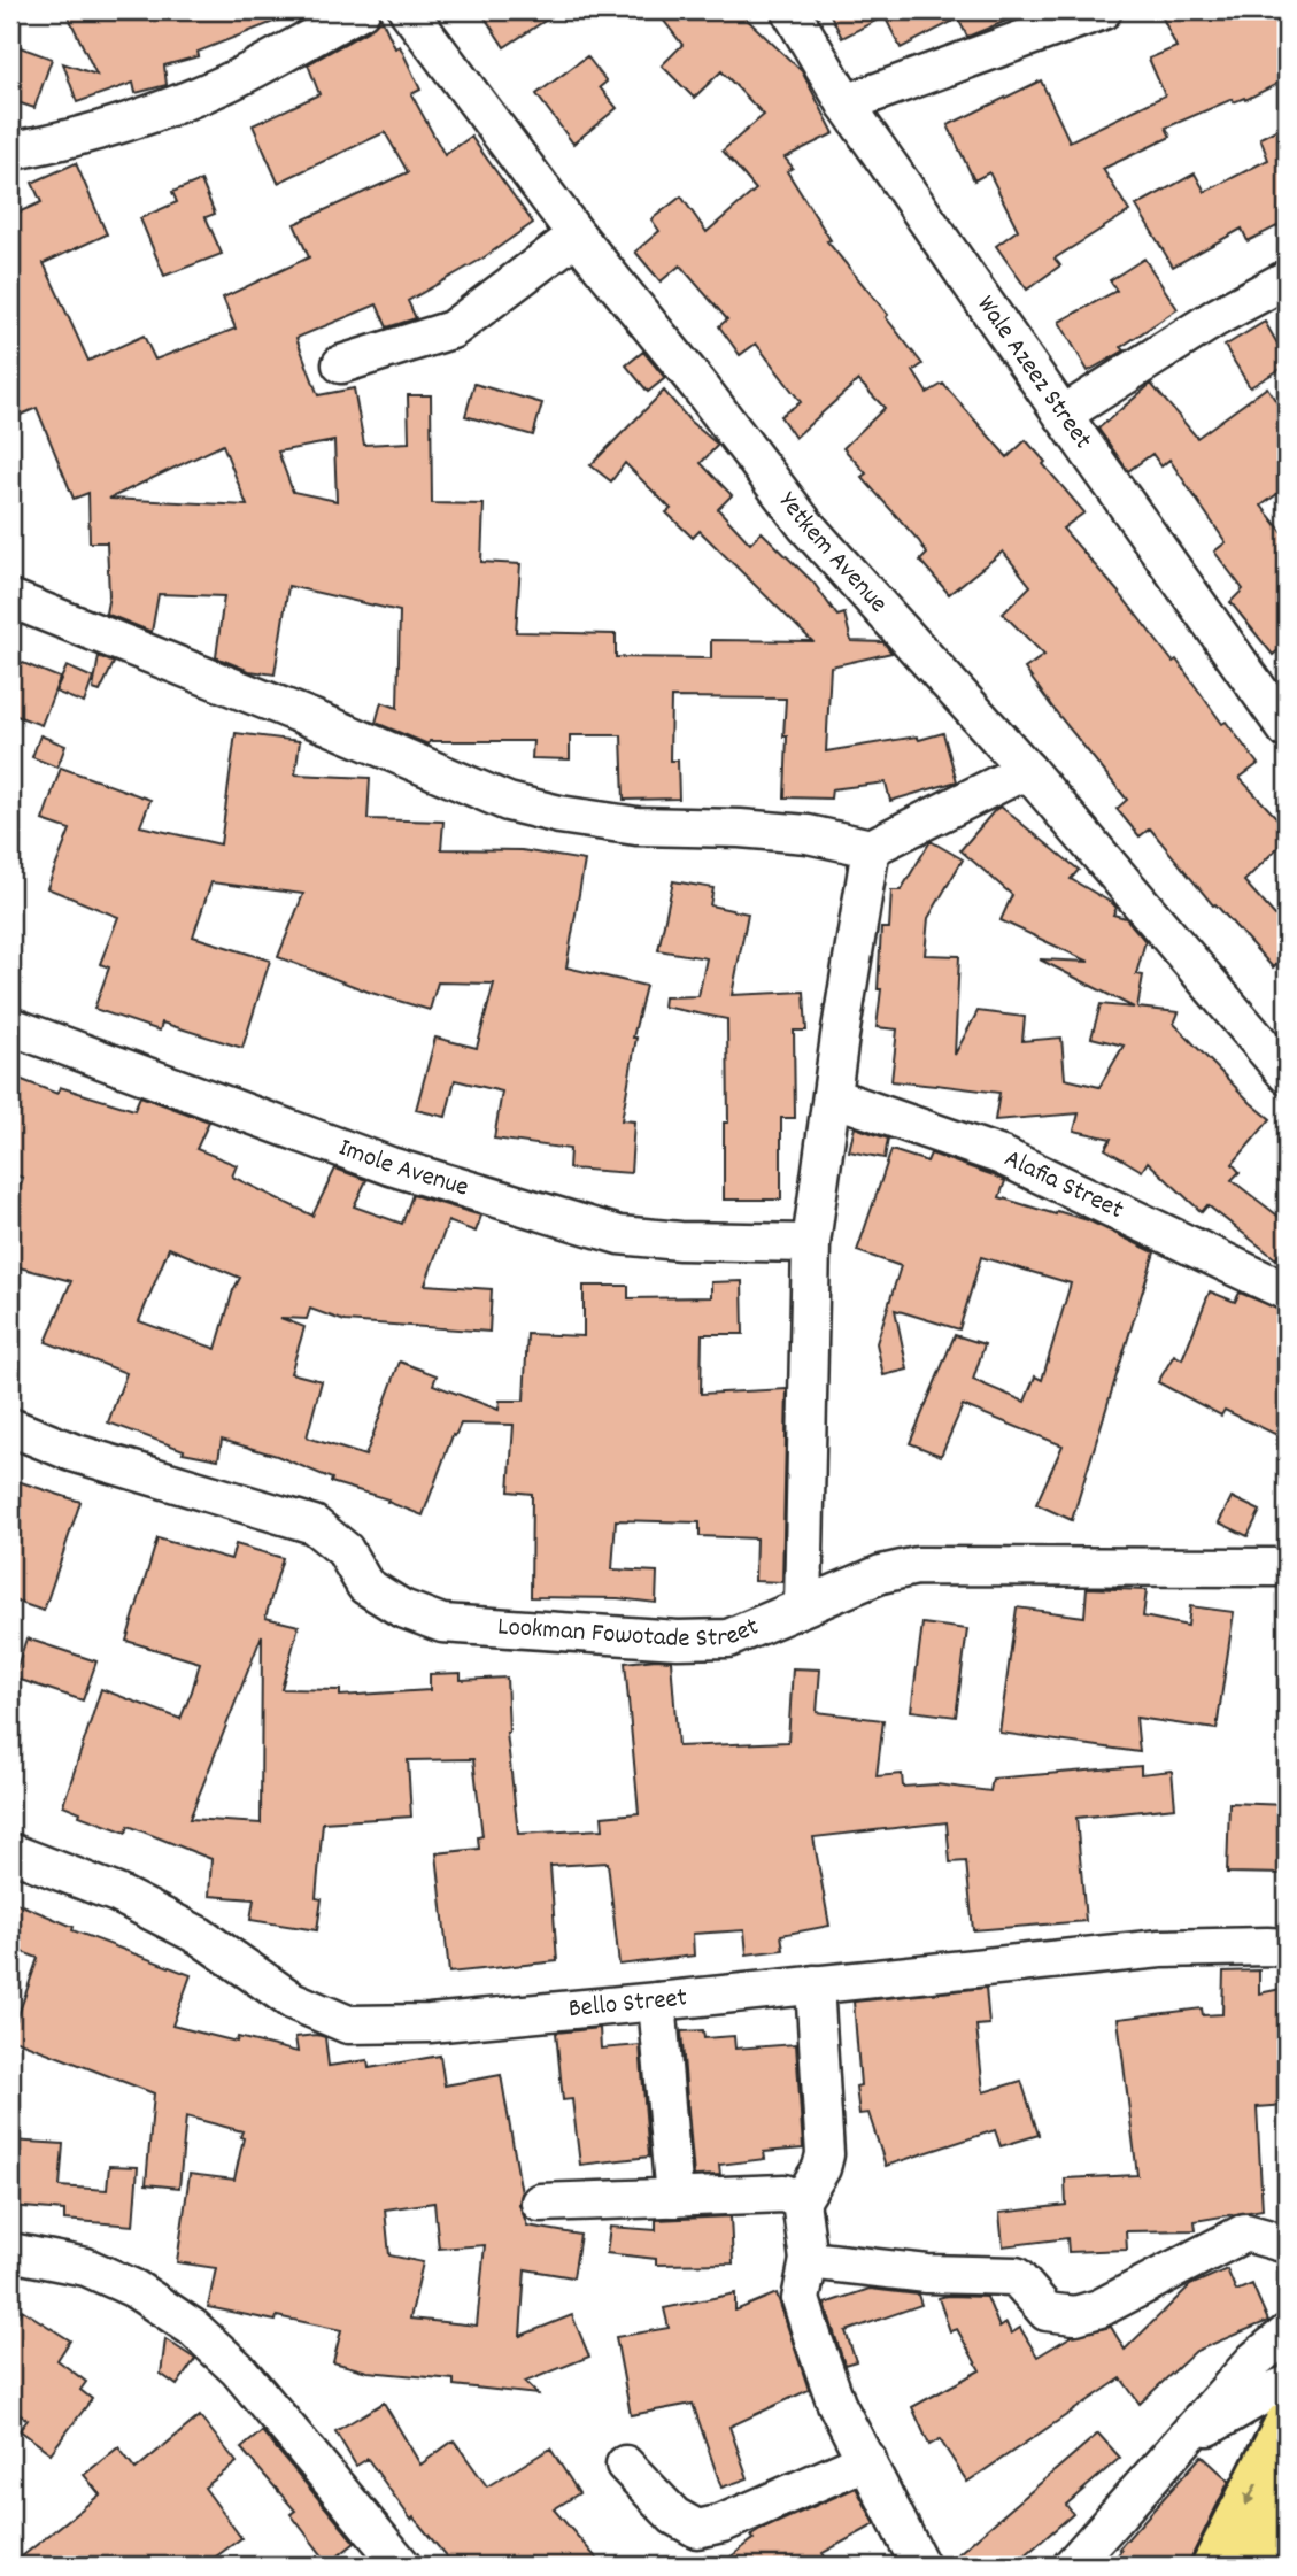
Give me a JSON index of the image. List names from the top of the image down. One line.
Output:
{"streets":{"street":["Wale Azeez Street","Yetkem Avenue","Imole Avenue","Alafia Street","Lookman Fowotade Street","Bello Street"]}}
